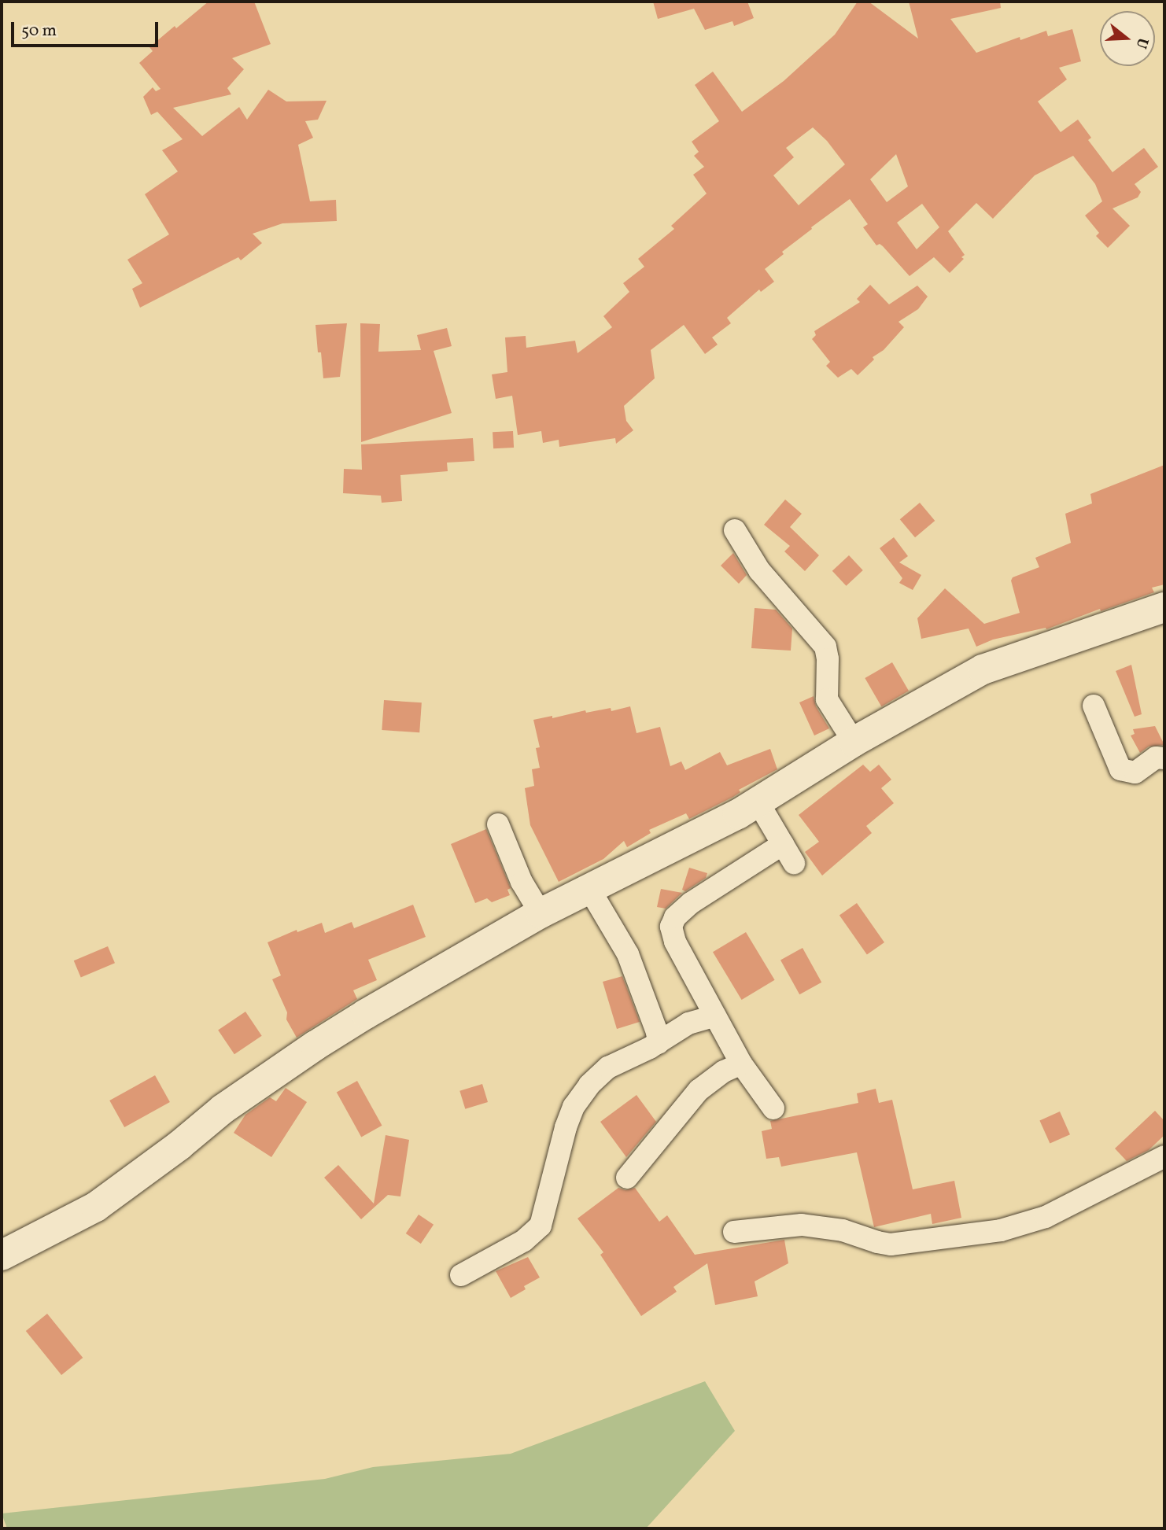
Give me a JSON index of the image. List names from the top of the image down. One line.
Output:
{"scale_bar":"50 m","north":"right"}
